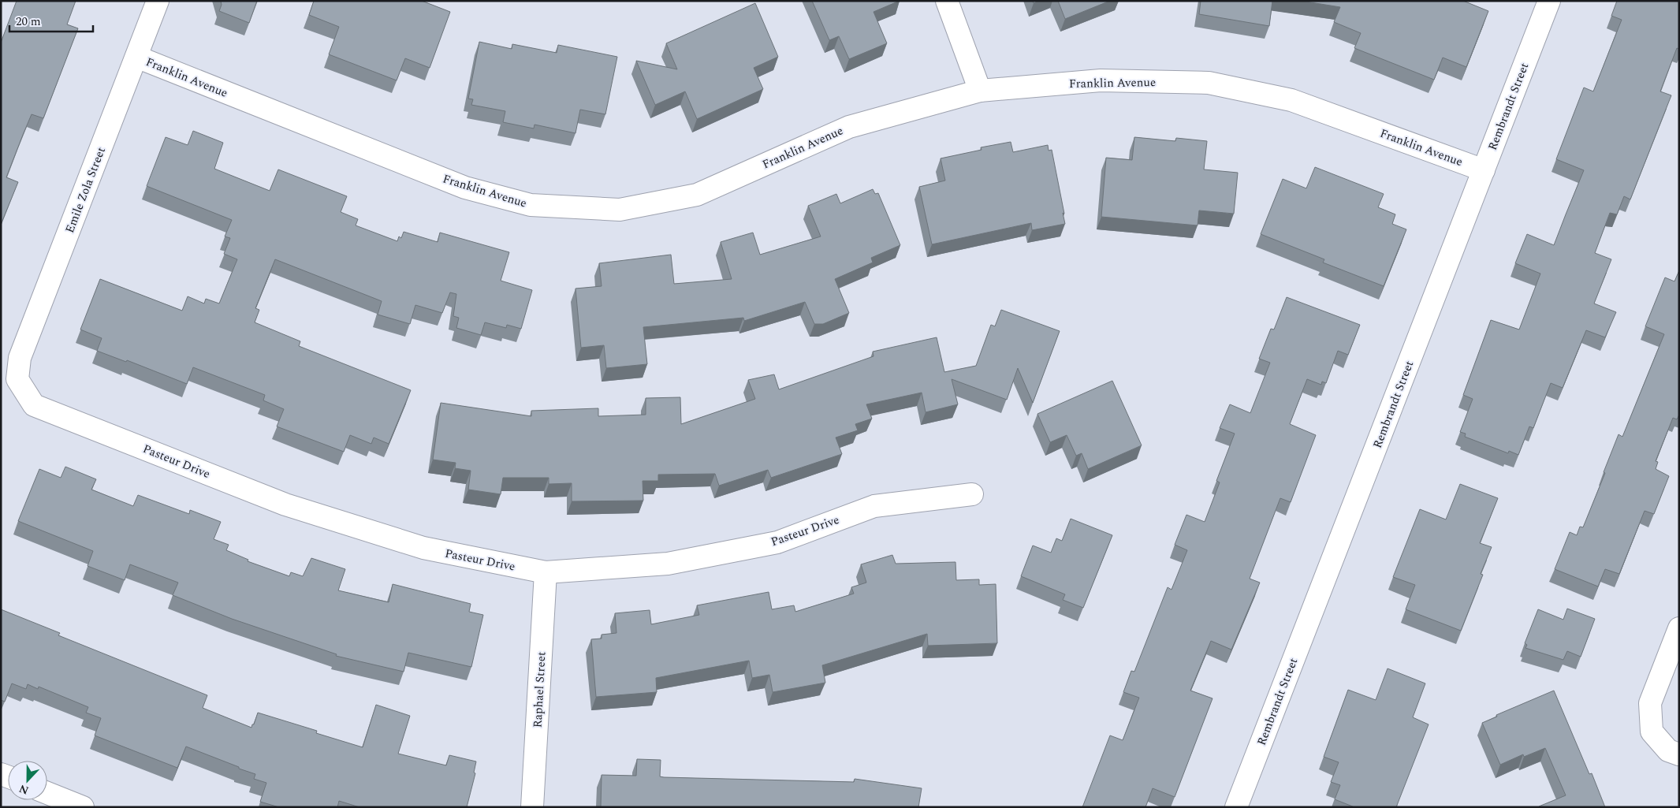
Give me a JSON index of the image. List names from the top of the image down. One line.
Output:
{"streets":{"street":["Franklin Avenue","Rembrandt Street","Emile Zola Street","Pasteur Drive","Raphael Street"]},"crossings":[["Franklin Avenue","Rembrandt Street"],["Franklin Avenue","Emile Zola Street"],["Emile Zola Street","Pasteur Drive"],["Pasteur Drive","Raphael Street"]],"scale_bar":"20 m","north":"bottom"}
